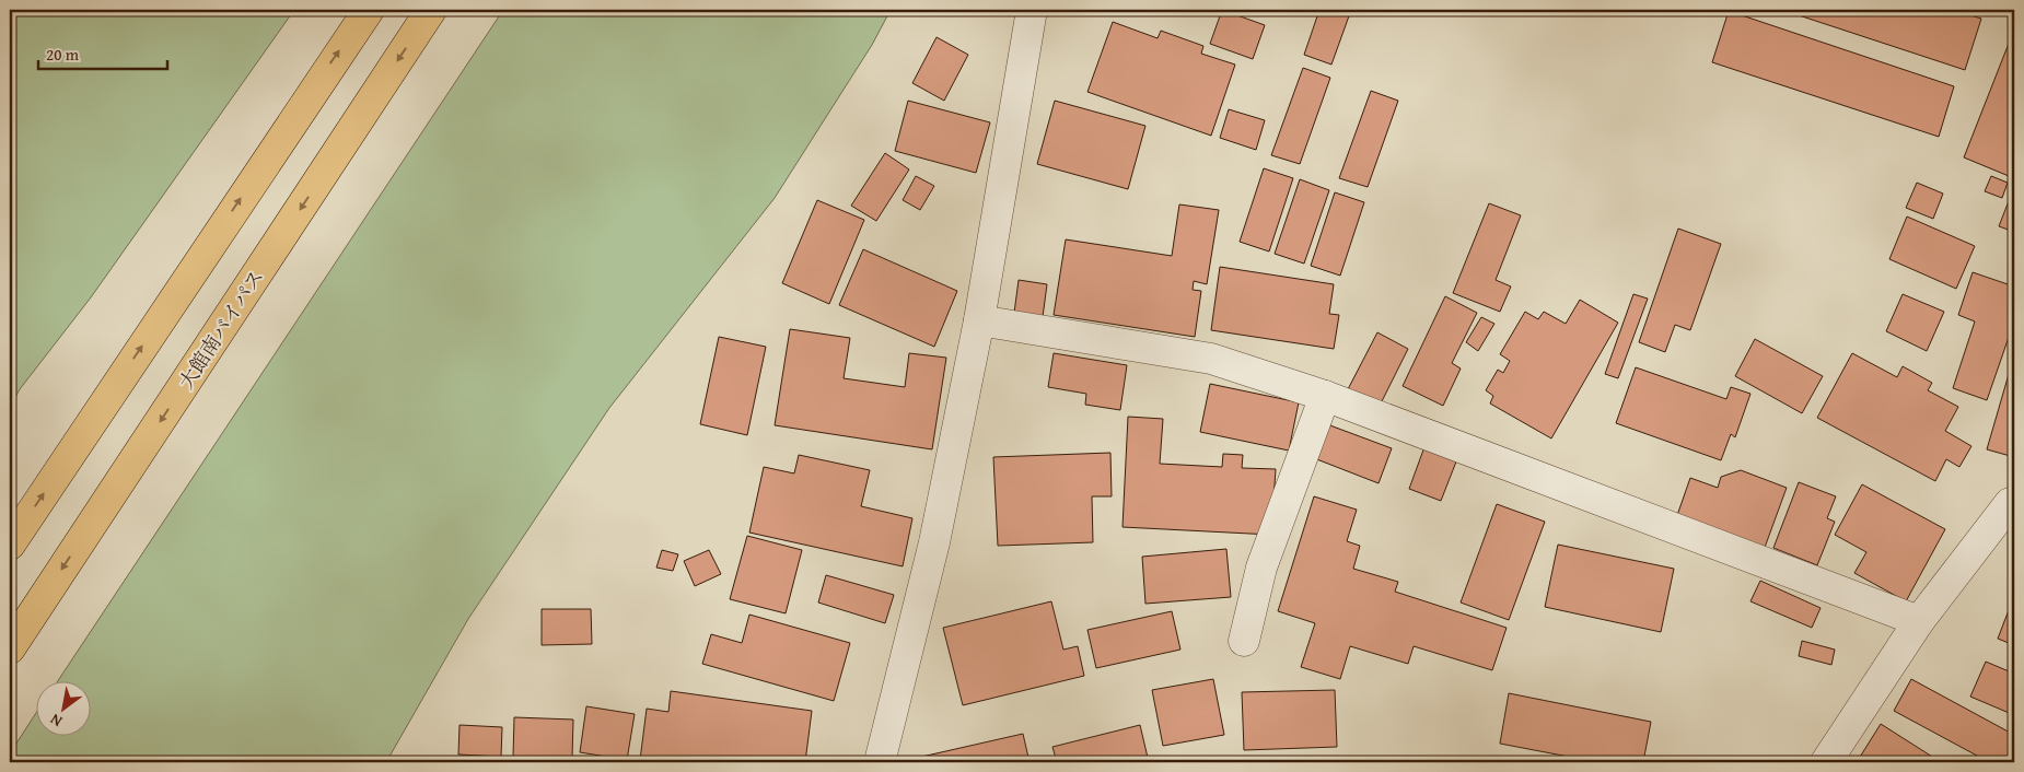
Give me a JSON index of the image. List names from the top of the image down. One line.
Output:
{"streets":{"highway":["大館南バイパス"]},"scale_bar":"20 m","north":"bottom left"}
